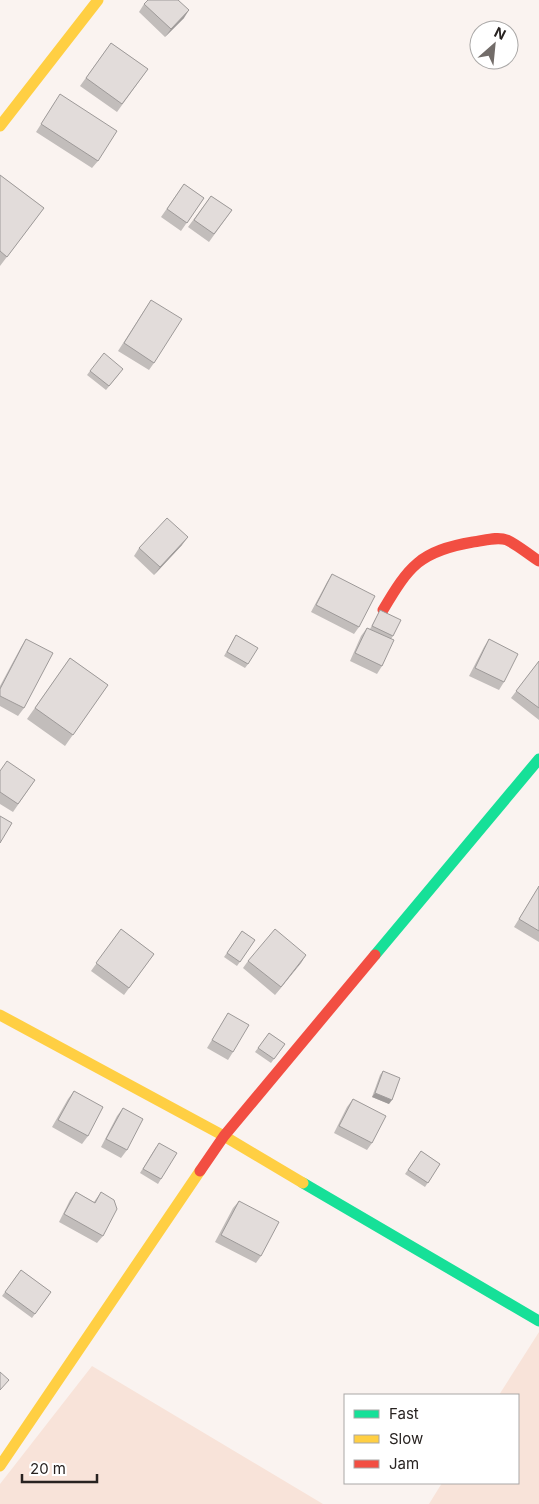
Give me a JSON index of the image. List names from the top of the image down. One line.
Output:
{"legend":["Fast","Slow","Jam"],"scale_bar":"20 m","north":"top right"}
